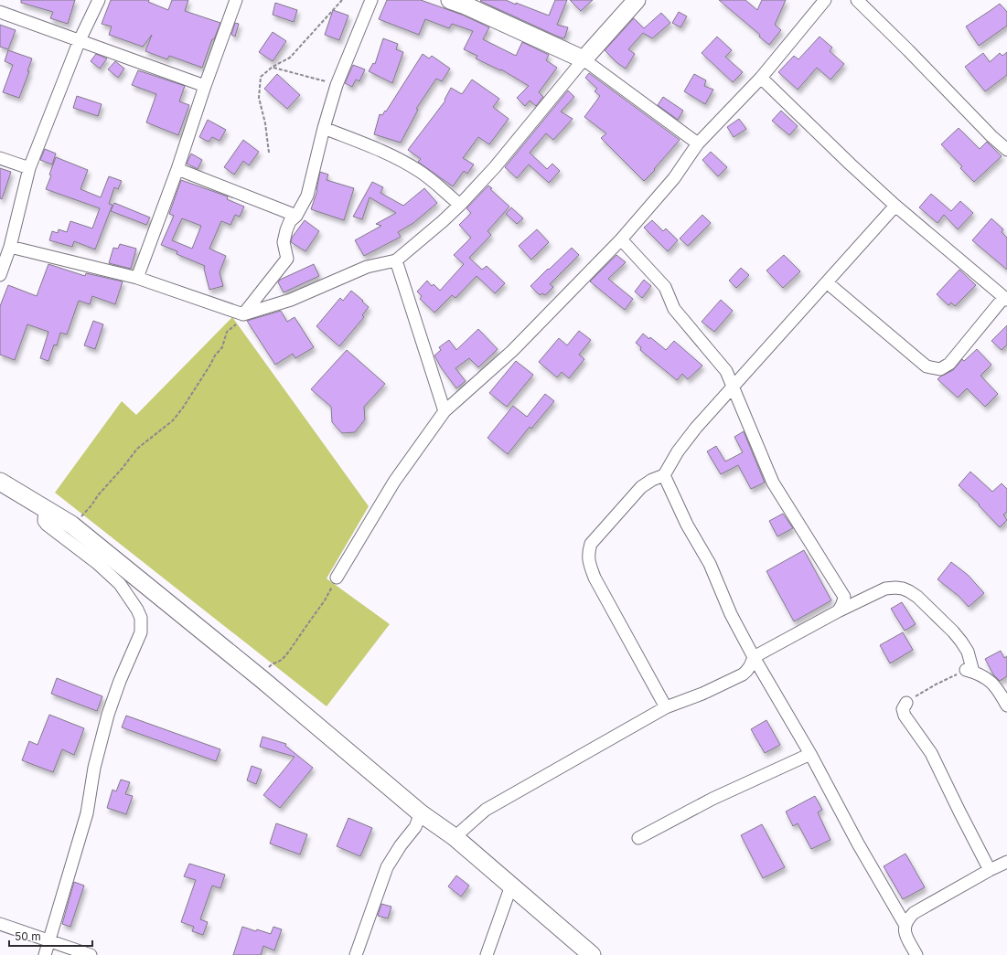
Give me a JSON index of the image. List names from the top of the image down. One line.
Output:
{"scale_bar":"50 m"}
